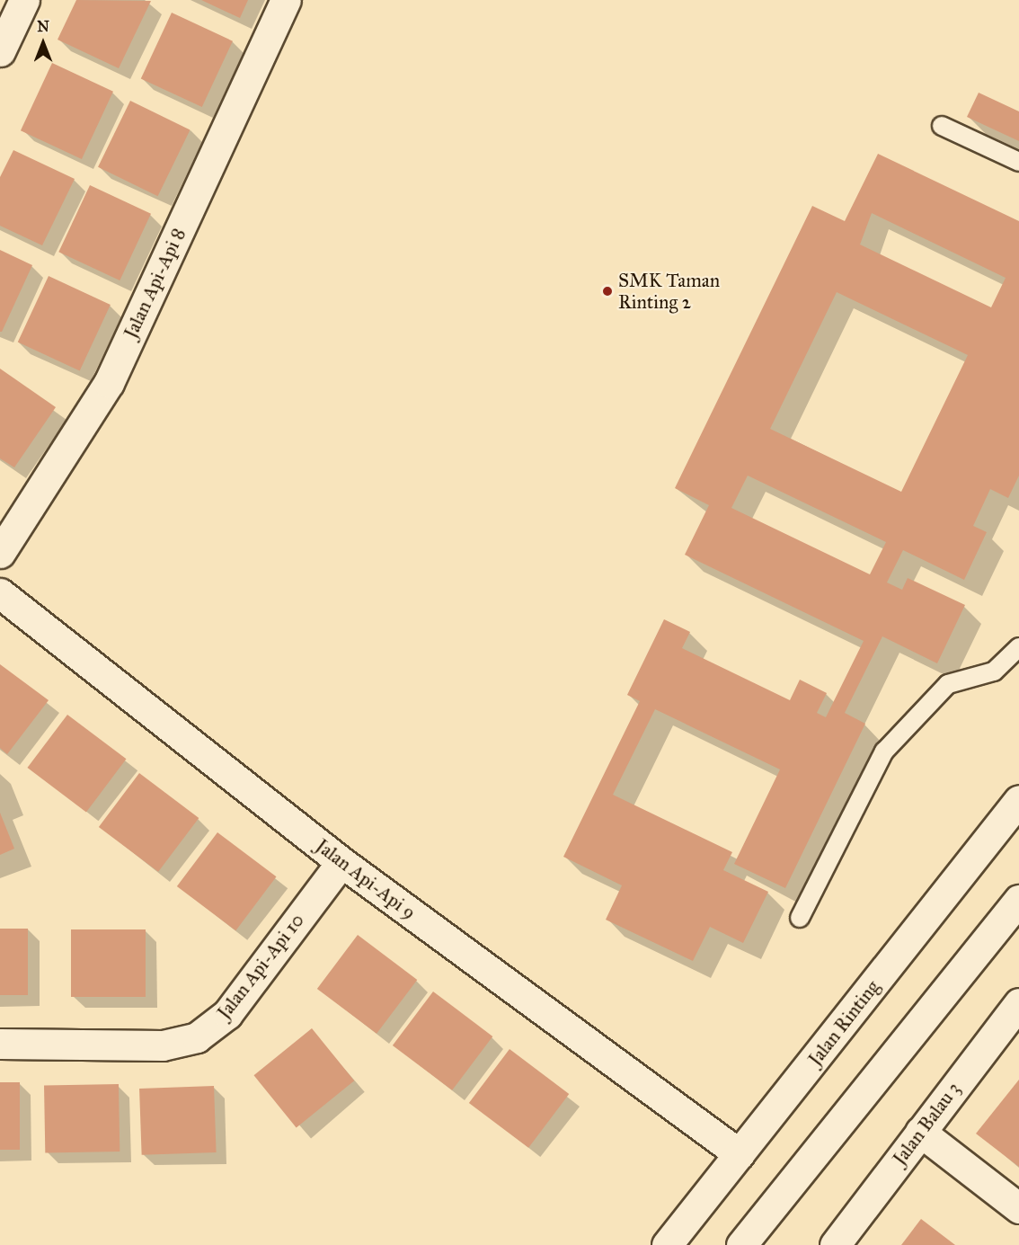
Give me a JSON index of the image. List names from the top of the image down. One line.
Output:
{"streets":{"street":["Jalan Api-Api 8","Jalan Api-Api 9","Jalan Api-Api 10","Jalan Rinting","Jalan Balau 3"]},"crossings":[["Jalan Api-Api 9","Jalan Api-Api 10"],["Jalan Api-Api 9","Jalan Rinting"]],"places":["SMK Taman Rinting 2"],"north":"top"}
